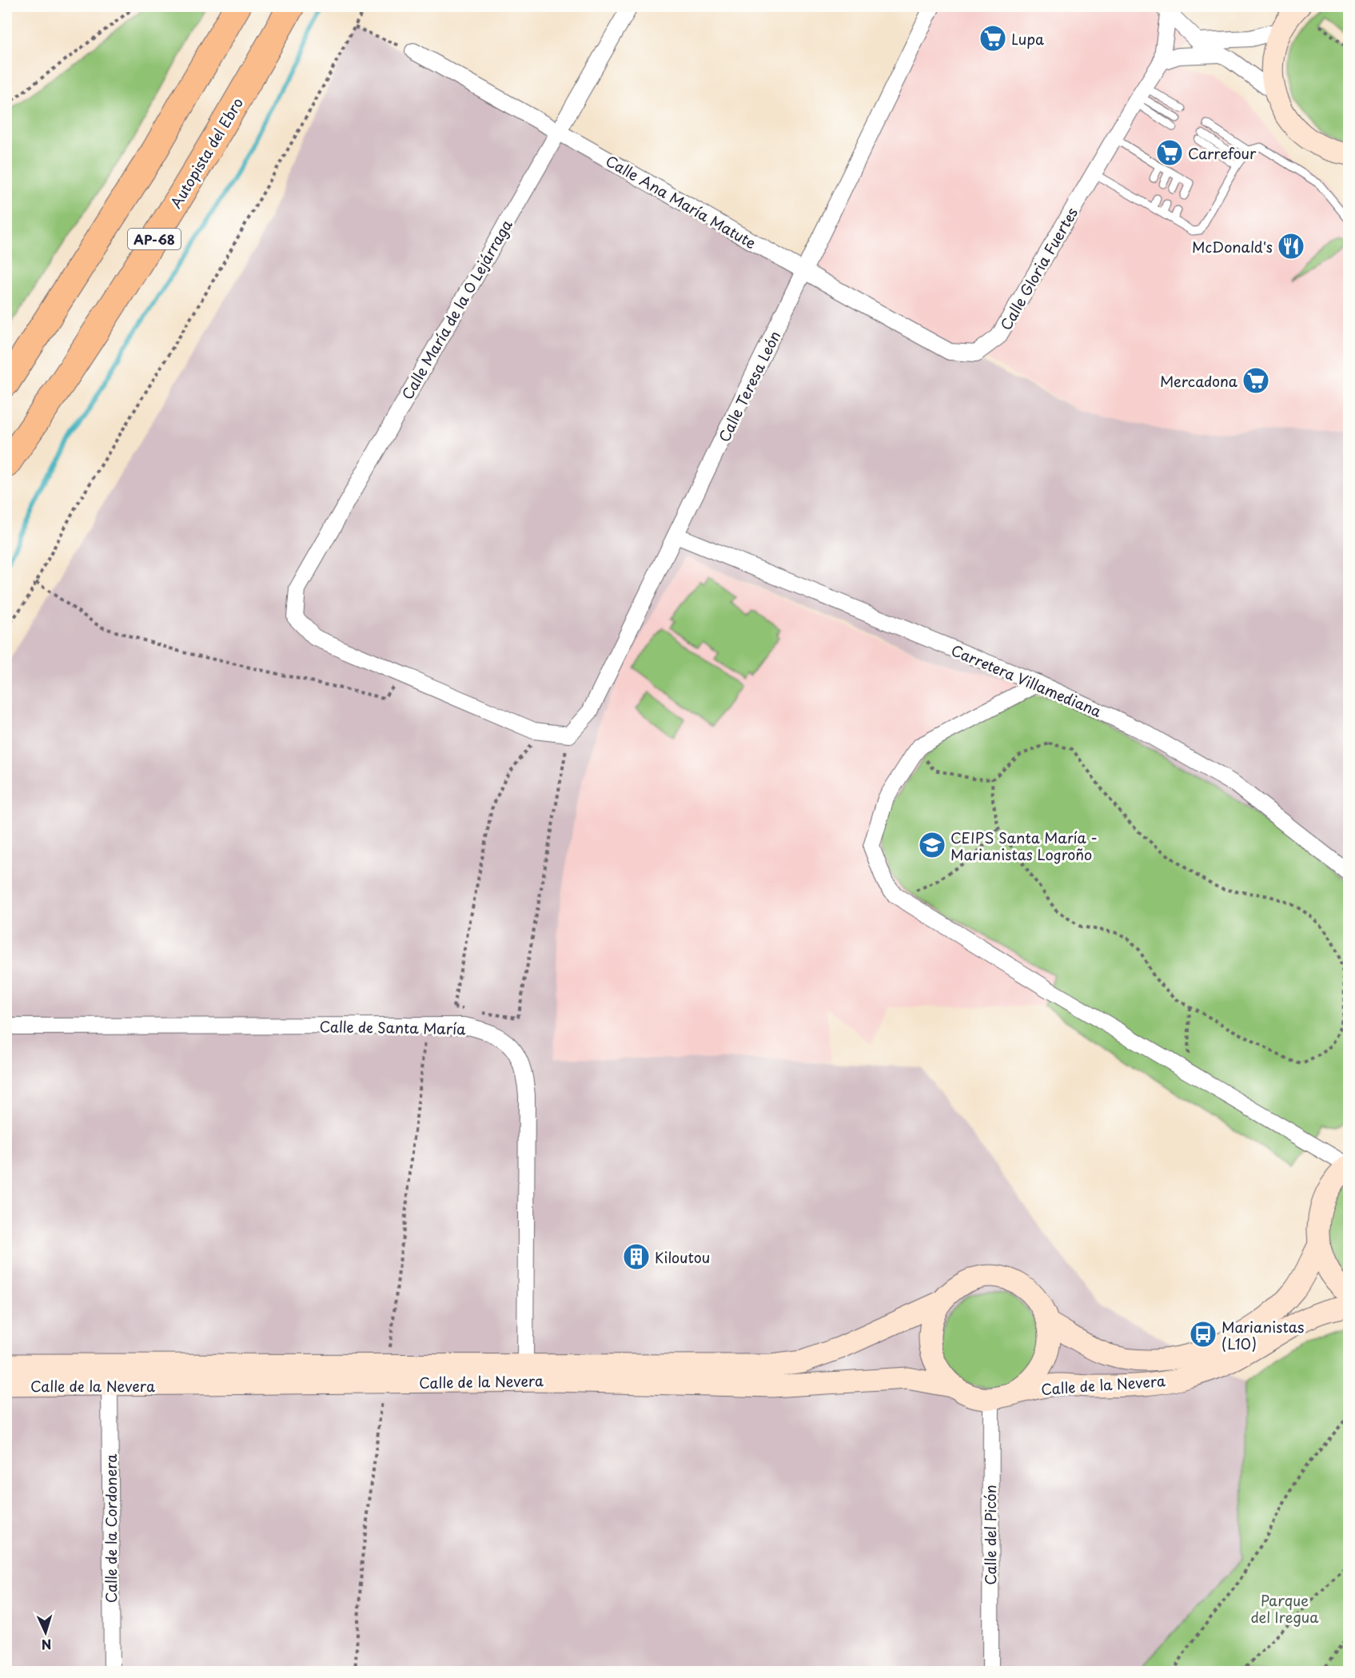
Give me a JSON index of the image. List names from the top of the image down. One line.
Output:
{"streets":{"highway":["Autopista del Ebro","AP-68"],"main road":["Calle de la Nevera"],"street":["Calle Ana María Matute","Calle Gloria Fuertes","Calle María de la O Lejárraga","Calle Teresa León","Carretera Villamediana","Calle de Santa María","Calle de la Cordonera","Calle del Picón"]},"crossings":[["Calle Ana María Matute","Calle Gloria Fuertes"],["Calle Ana María Matute","Calle María de la O Lejárraga"],["Calle Ana María Matute","Calle Teresa León"],["Calle Gloria Fuertes","Calle Teresa León"],["Calle Teresa León","Carretera Villamediana"],["Calle de Santa María","Calle de la Nevera"],["Calle de la Nevera","Calle de la Cordonera"],["Calle de la Nevera","Calle del Picón"]],"parks":["Parque del Iregua"],"places":{"supermarket":["Lupa","Carrefour","Mercadona"],"restaurant":["McDonald's"],"school or university":["CEIPS Santa María - Marianistas Logroño"],"building":["Kiloutou"],"bus stop":["Marianistas (L10)"]},"north":"bottom"}
